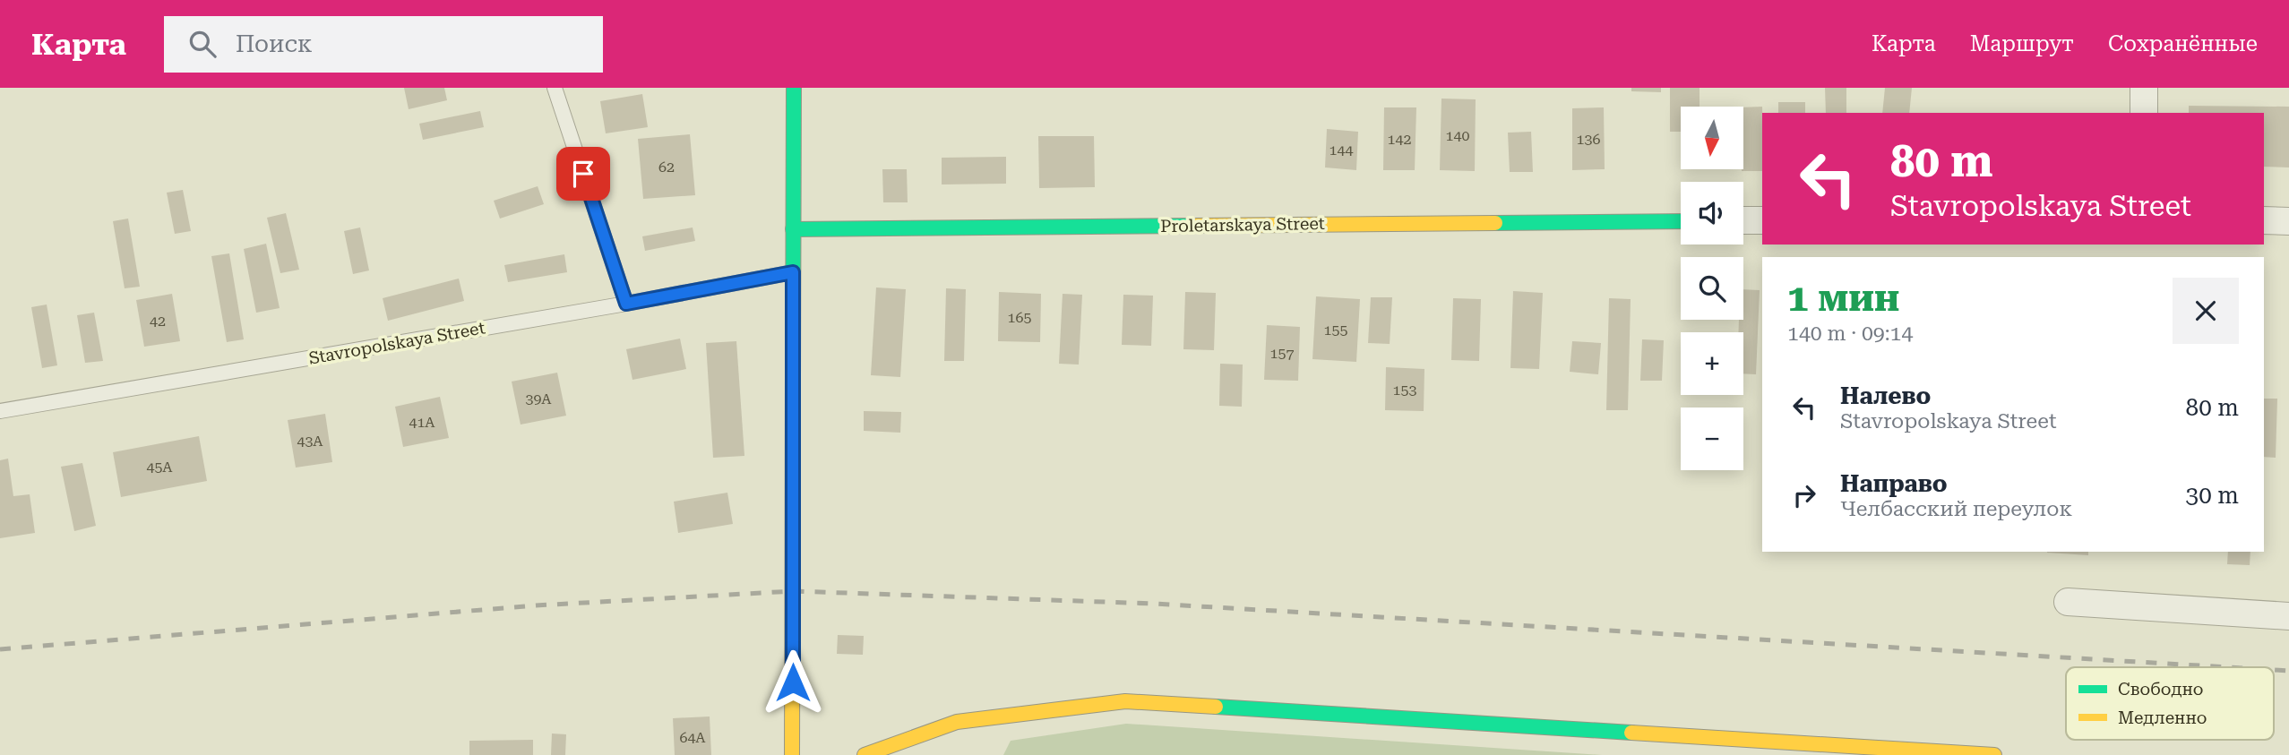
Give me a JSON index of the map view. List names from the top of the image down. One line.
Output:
{"streets":{"street":["Proletarskaya Street"],"lane":["Stavropolskaya Street"]},"house_numbers":["140","142","136","144","62","165","42","155","157","153","39А","41А","43А","45А","64А"],"legend":["Свободно","Медленно"],"north":"bottom","page":{"header":"Карта","search":"Поиск","nav":["Карта","Маршрут","Сохранённые"],"map_buttons":["+","−"],"turn":["80 m","Stavropolskaya Street"],"heading":["1 мин","140 m · 09:14"],"list":[{"name":"Налево","note":"Stavropolskaya Street","value":"80 m"},{"name":"Направо","note":"Челбасский переулок","value":"30 m"}]}}
